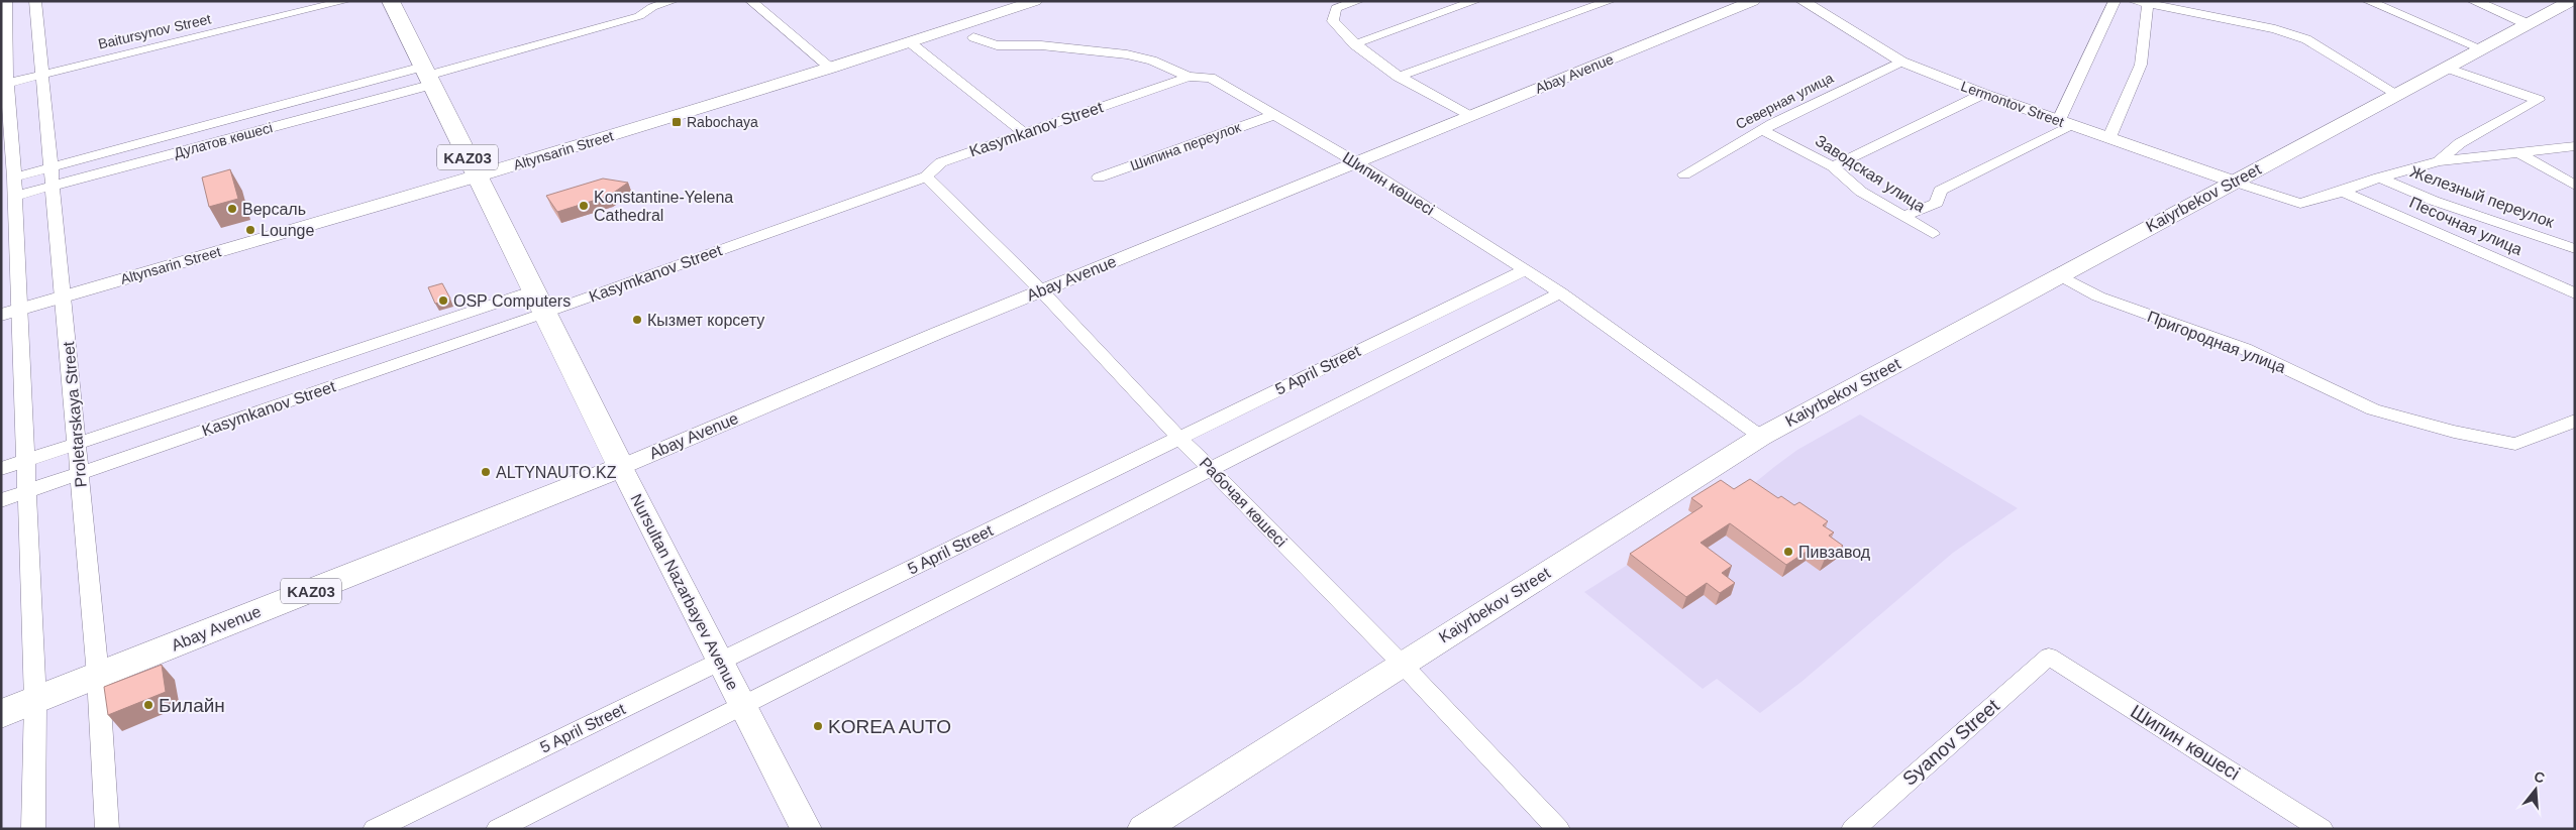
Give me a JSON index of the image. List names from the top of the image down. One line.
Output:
{"streets":{"main road":["Abay Avenue","KАZ03","Kaiyrbekov Street","Nursultan Nazarbayev Avenue"],"street":["Baitursynov Street","Северная улица","Lermontov Street","Kasymkanov Street","Дулатов көшесі","Шипина переулок","Altynsarin Street","Заводская улица","Шипин көшесі","Железный переулок","Песочная улица","Пригородная улица","5 April Street","Proletarskaya Street","Рабочая көшесі","Syanov Street"]},"crossings":[["Baitursynov Street","Proletarskaya Street"],["Abay Avenue","Шипин көшесі"],["Abay Avenue","Proletarskaya Street"],["Abay Avenue","Рабочая көшесі"],["Abay Avenue","Nursultan Nazarbayev Avenue"],["Северная улица","Lermontov Street"],["Северная улица","Заводская улица"],["Lermontov Street","Kaiyrbekov Street"],["Kasymkanov Street","Шипин көшесі"],["Kasymkanov Street","Proletarskaya Street"],["Kasymkanov Street","Рабочая көшесі"],["Kasymkanov Street","Nursultan Nazarbayev Avenue"],["Дулатов көшесі","Proletarskaya Street"],["Дулатов көшесі","Nursultan Nazarbayev Avenue"],["Шипина переулок","Шипин көшесі"],["Altynsarin Street","Proletarskaya Street"],["Altynsarin Street","Nursultan Nazarbayev Avenue"],["Шипин көшесі","Kaiyrbekov Street"],["Шипин көшесі","5 April Street"],["Шипин көшесі","Syanov Street"],["Kaiyrbekov Street","Пригородная улица"],["Kaiyrbekov Street","Рабочая көшесі"],["5 April Street","Рабочая көшесі"],["5 April Street","Nursultan Nazarbayev Avenue"]],"places":{"transit":["Rabochaya"],"other":["Konstantine-Yelena Cathedral","Версаль","Lounge","OSP Computers","Кызмет корсету","ALTYNAUTO.KZ","Пивзавод","Билайн","KOREA AUTO"]},"north":"top"}
